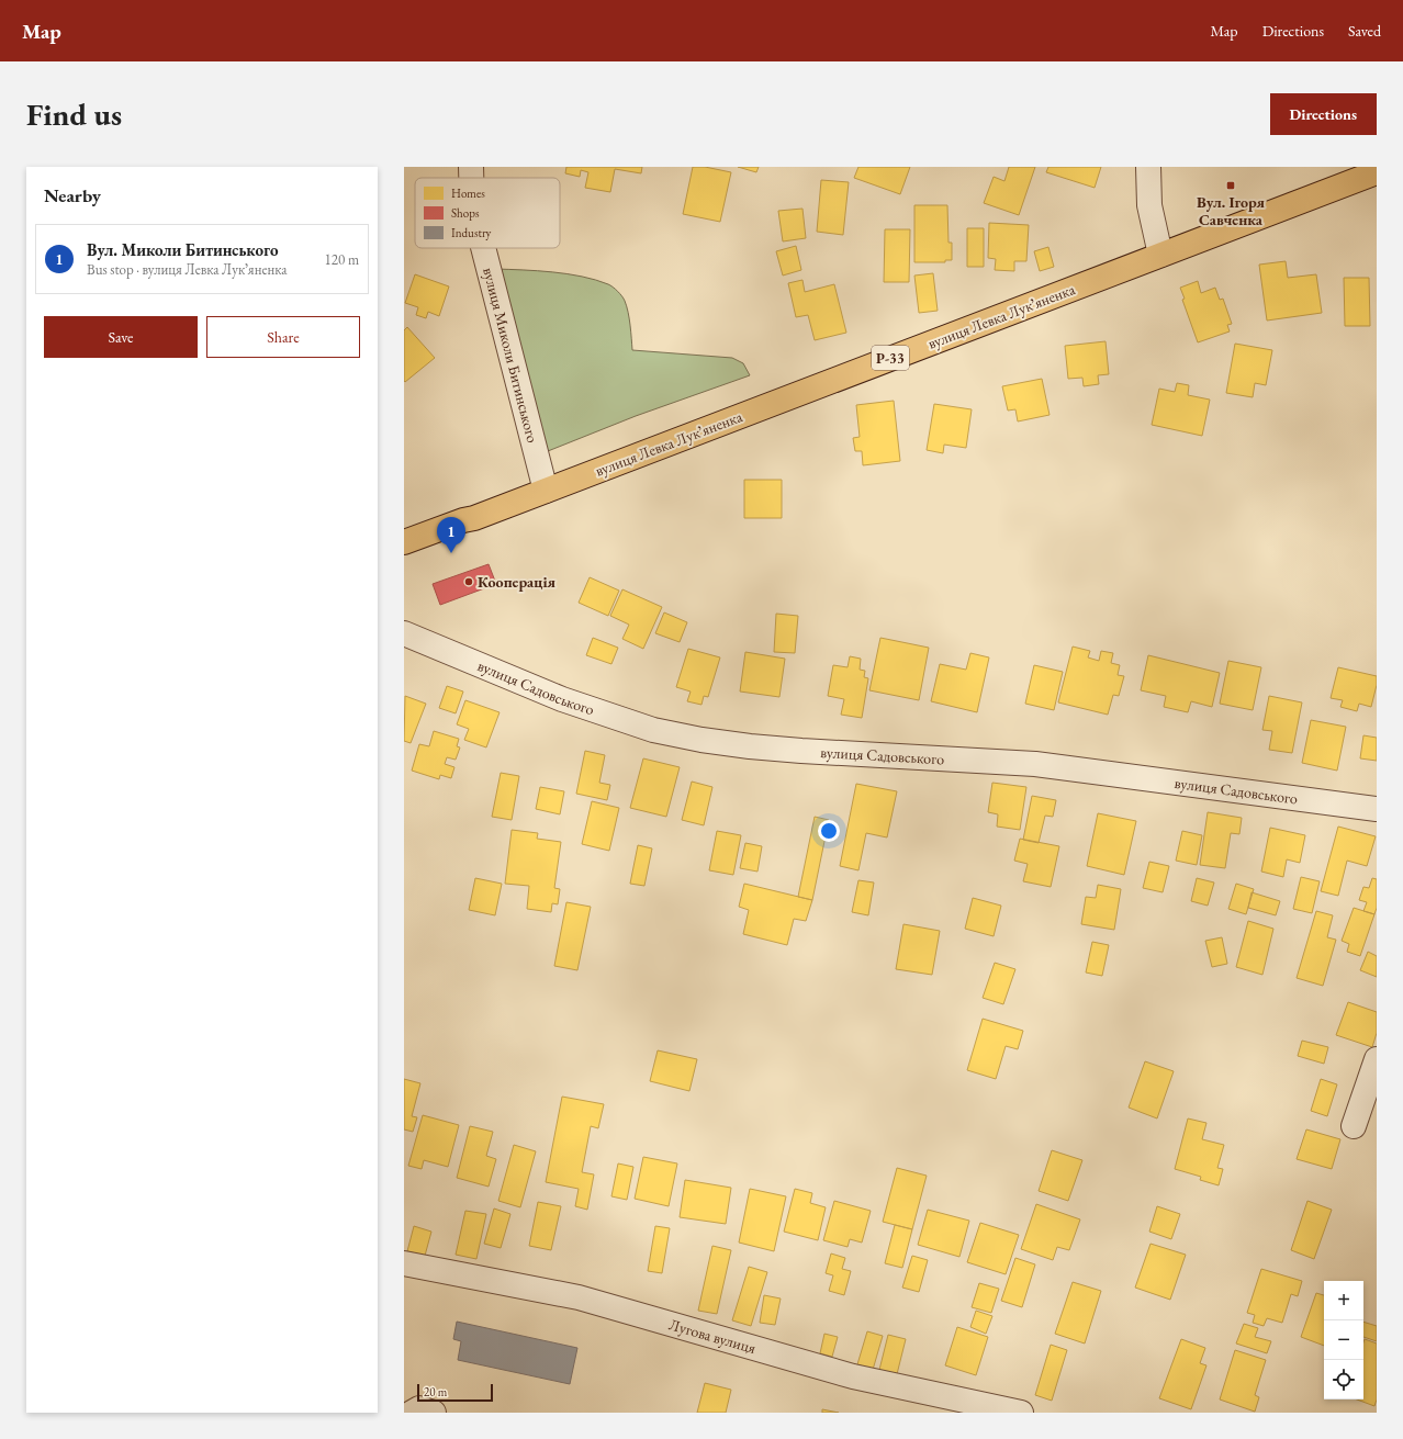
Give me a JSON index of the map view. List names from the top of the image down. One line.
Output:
{"streets":{"main road":["вулиця Левка Лукʼяненка","Р-33"],"street":["вулиця Миколи Битинського","вулиця Садовського","Лугова вулиця"]},"crossings":[["вулиця Левка Лукʼяненка","вулиця Миколи Битинського"]],"places":{"transit":["Вул. Ігоря Савченка"],"other":["Кооперація"]},"legend":["Homes","Shops","Industry"],"scale_bar":"20 m","page":{"header":"Map","nav":["Map","Directions","Saved"],"buttons":["Directions",["Save","Share"]],"title":"Find us","heading":"Nearby","list":[{"mark":"1","name":"Вул. Миколи Битинського","note":"Bus stop · вулиця Левка Лукʼяненка","value":"120 m"}],"pins":"1","map_buttons":["+","−"],"scale":"20 m"}}
